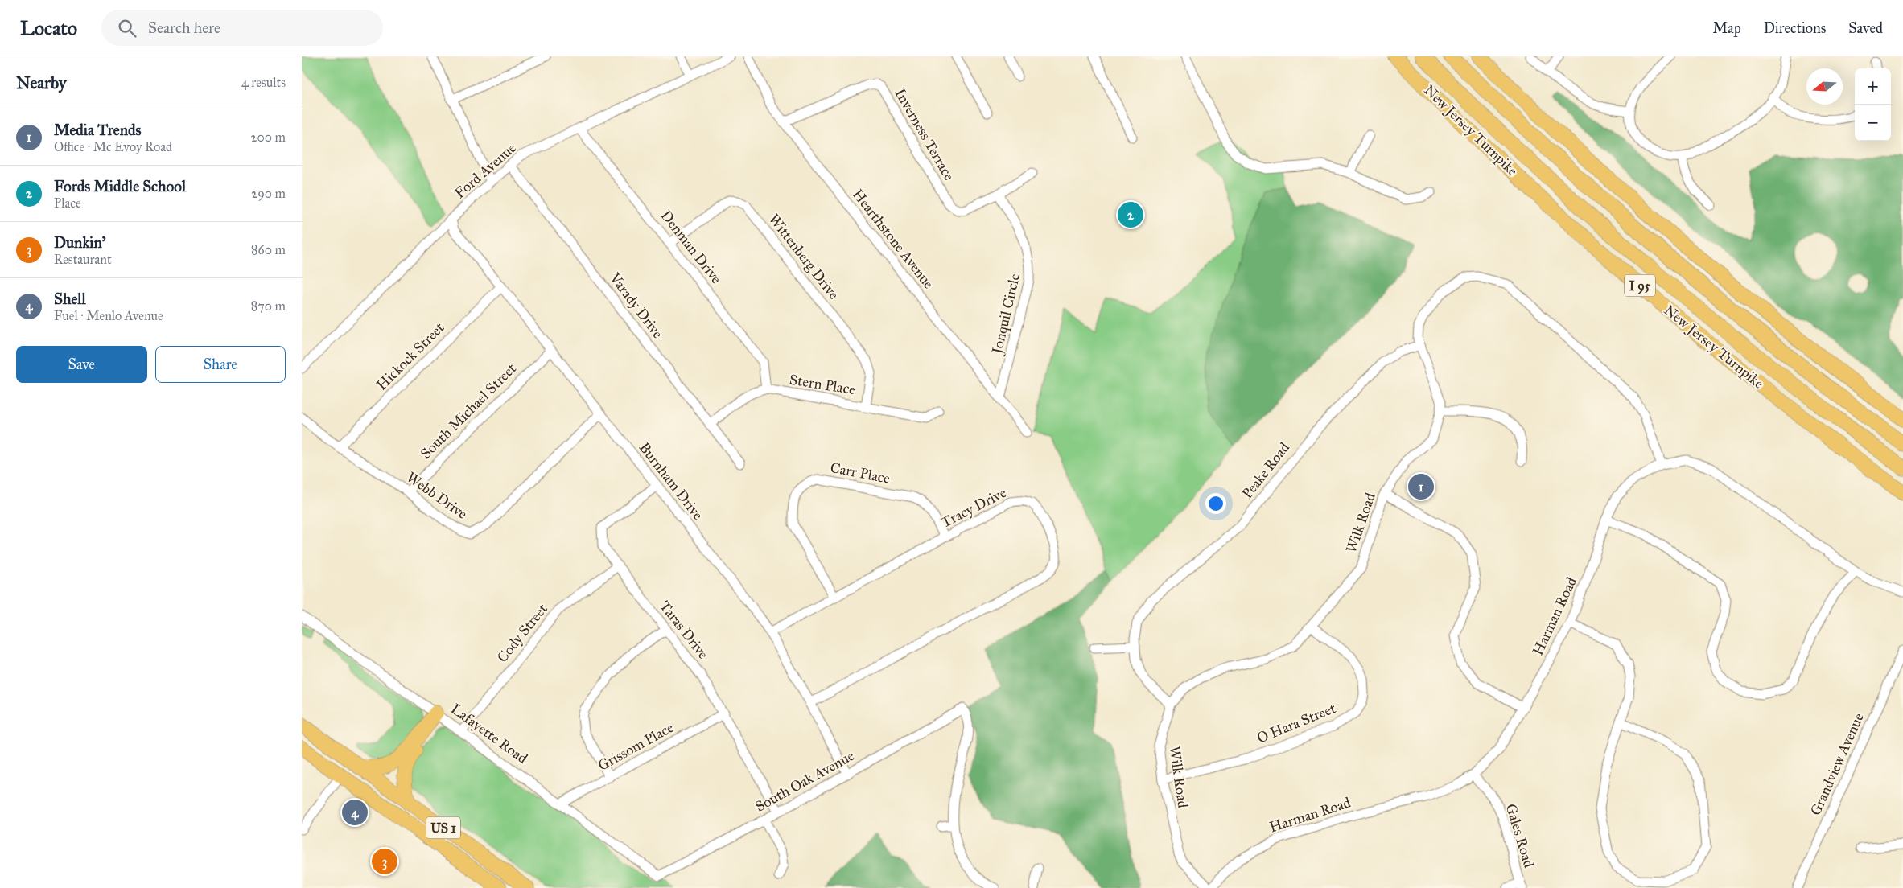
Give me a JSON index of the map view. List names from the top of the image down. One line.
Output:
{"streets":{"highway":["New Jersey Turnpike","I 95","US 1"],"street":["Inverness Terrace","Ford Avenue","Hearthstone Avenue","Denman Drive","Wittenberg Drive","Varady Drive","Jonquil Circle","Hickock Street","Stern Place","South Michael Street","Peake Road","Carr Place","Burnham Drive","Webb Drive","Tracy Drive","Wilk Road","Harman Road","Taras Drive","Cody Street","O Hara Street","Lafayette Road","Grissom Place","Grandview Avenue","South Oak Avenue","Gales Road"]},"crossings":[["Inverness Terrace","Hearthstone Avenue"],["Inverness Terrace","Jonquil Circle"],["Ford Avenue","Denman Drive"],["Ford Avenue","Varady Drive"],["Ford Avenue","Burnham Drive"],["Hearthstone Avenue","Jonquil Circle"],["Denman Drive","Wittenberg Drive"],["Denman Drive","Stern Place"],["Wittenberg Drive","Stern Place"],["Varady Drive","Stern Place"],["Hickock Street","Burnham Drive"],["Hickock Street","Webb Drive"],["South Michael Street","Burnham Drive"],["South Michael Street","Webb Drive"],["Peake Road","Wilk Road"],["Carr Place","Tracy Drive"],["Burnham Drive","Webb Drive"],["Burnham Drive","Tracy Drive"],["Burnham Drive","Taras Drive"],["Burnham Drive","South Oak Avenue"],["Wilk Road","Harman Road"],["Wilk Road","O Hara Street"],["Harman Road","Gales Road"],["Taras Drive","Cody Street"],["Taras Drive","Grissom Place"],["Taras Drive","South Oak Avenue"],["Cody Street","Lafayette Road"],["Lafayette Road","Grissom Place"],["Lafayette Road","South Oak Avenue"]],"north":"left","page":{"header":"Locato","search":"Search here","nav":["Map","Directions","Saved"],"heading":["Nearby","4 results"],"map_buttons":["+","−"],"list":[{"mark":"1","name":"Media Trends","note":"Office · Mc Evoy Road","value":"200 m"},{"mark":"2","name":"Fords Middle School","note":"Place","value":"290 m"},{"mark":"3","name":"Dunkin'","note":"Restaurant","value":"860 m"},{"mark":"4","name":"Shell","note":"Fuel · Menlo Avenue","value":"870 m"}],"pins":["2","1","4","3"],"buttons":["Save","Share"]}}
